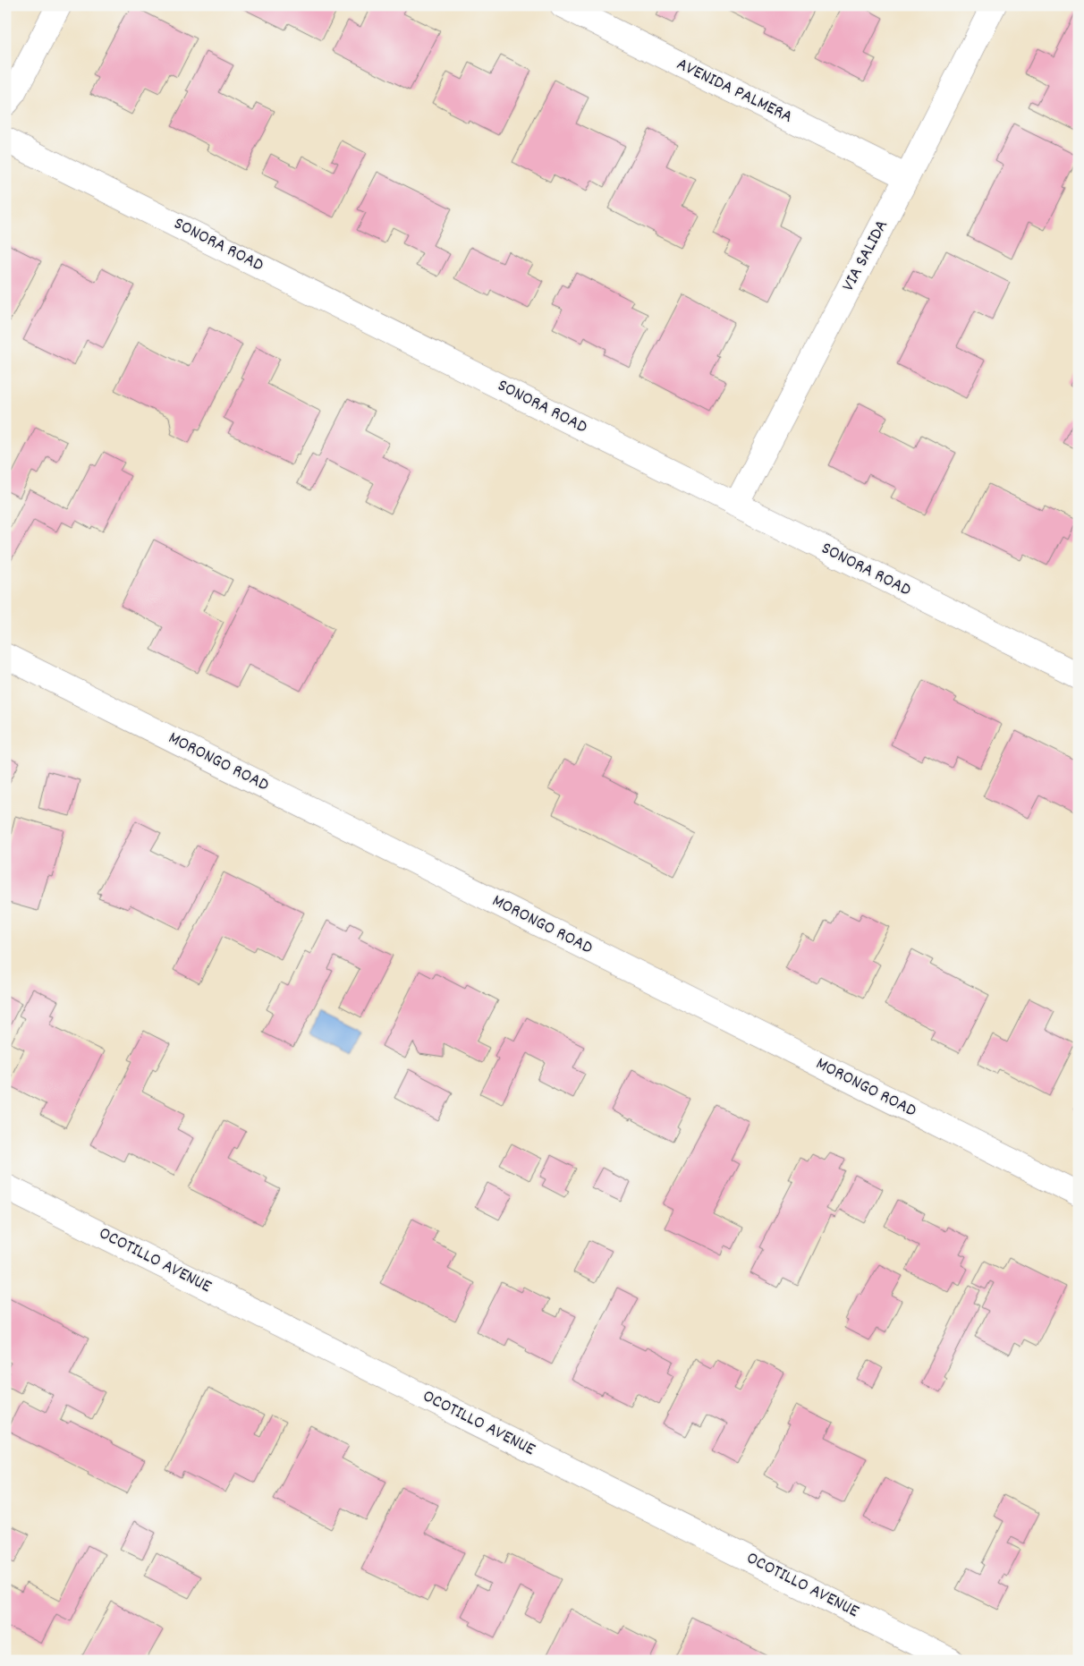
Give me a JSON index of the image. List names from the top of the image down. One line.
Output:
{"streets":{"street":["AVENIDA PALMERA","SONORA ROAD","VIA SALIDA","MORONGO ROAD","OCOTILLO AVENUE"]},"crossings":[["AVENIDA PALMERA","VIA SALIDA"],["SONORA ROAD","VIA SALIDA"]]}
